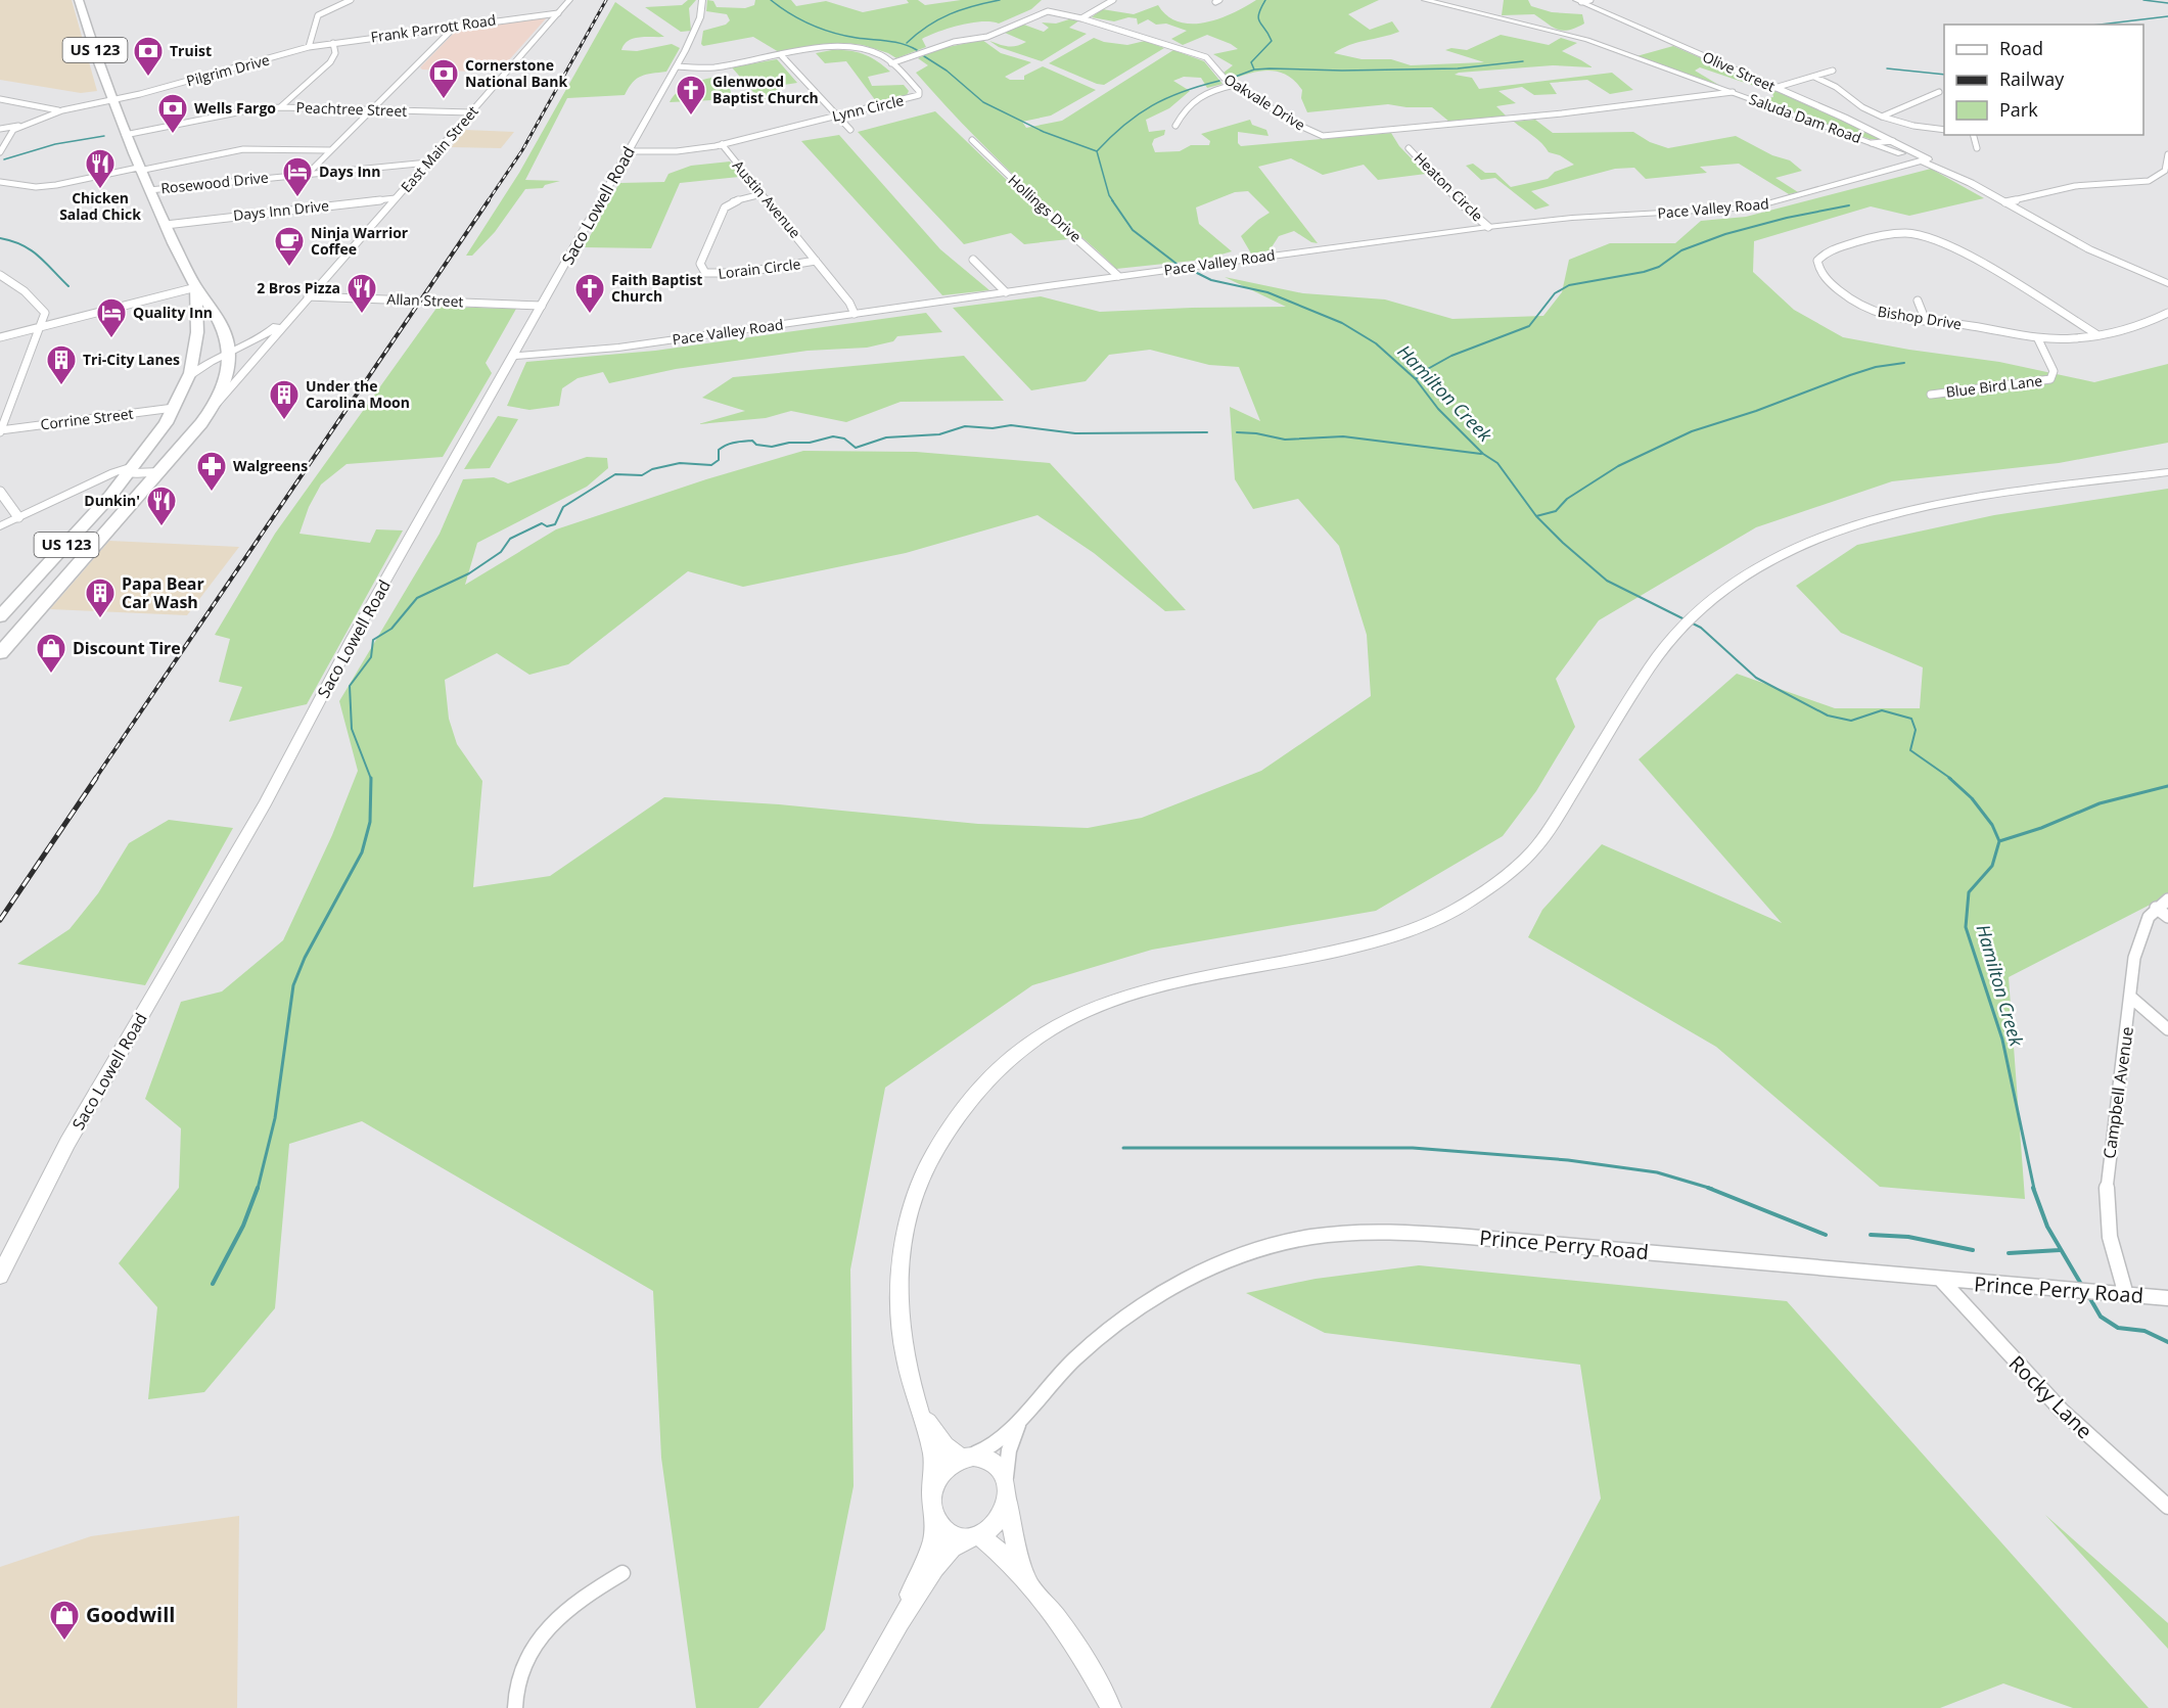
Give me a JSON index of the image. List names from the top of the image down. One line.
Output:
{"streets":{"highway":["US 123"],"street":["Frank Parrott Road","Pilgrim Drive","Olive Street","Oakvale Drive","Lynn Circle","Peachtree Street","Saluda Dam Road","East Main Street","Rosewood Drive","Heaton Circle","Austin Avenue","Saco Lowell Road","Hollings Drive","Pace Valley Road","Days Inn Drive","Lorain Circle","Allan Street","Bishop Drive","Blue Bird Lane","Corrine Street","Campbell Avenue","Prince Perry Road","Rocky Lane"]},"crossings":[["Frank Parrott Road","Pilgrim Drive"],["Frank Parrott Road","East Main Street"],["US 123","Pilgrim Drive"],["US 123","Peachtree Street"],["US 123","East Main Street"],["US 123","Rosewood Drive"],["US 123","Days Inn Drive"],["US 123","Corrine Street"],["Olive Street","Saluda Dam Road"],["Olive Street","Pace Valley Road"],["Oakvale Drive","Lynn Circle"],["Oakvale Drive","Saluda Dam Road"],["Lynn Circle","Austin Avenue"],["Lynn Circle","Saco Lowell Road"],["Peachtree Street","East Main Street"],["Saluda Dam Road","Pace Valley Road"],["East Main Street","Rosewood Drive"],["East Main Street","Days Inn Drive"],["East Main Street","Allan Street"],["Heaton Circle","Pace Valley Road"],["Austin Avenue","Pace Valley Road"],["Austin Avenue","Lorain Circle"],["Saco Lowell Road","Pace Valley Road"],["Saco Lowell Road","Allan Street"],["Hollings Drive","Pace Valley Road"],["Bishop Drive","Blue Bird Lane"],["Campbell Avenue","Prince Perry Road"],["Prince Perry Road","Rocky Lane"]],"water":["Hamilton Creek"],"places":{"bank":["Truist","Cornerstone National Bank","Wells Fargo"],"church":["Glenwood Baptist Church","Faith Baptist Church"],"restaurant":["Chicken Salad Chick","2 Bros Pizza","Dunkin'"],"hotel":["Days Inn","Quality Inn"],"cafe":["Ninja Warrior Coffee"],"building":["Tri-City Lanes","Under the Carolina Moon","Papa Bear Car Wash"],"pharmacy":["Walgreens"],"shop":["Discount Tire","Goodwill"]},"legend":["Road","Railway","Park"]}
